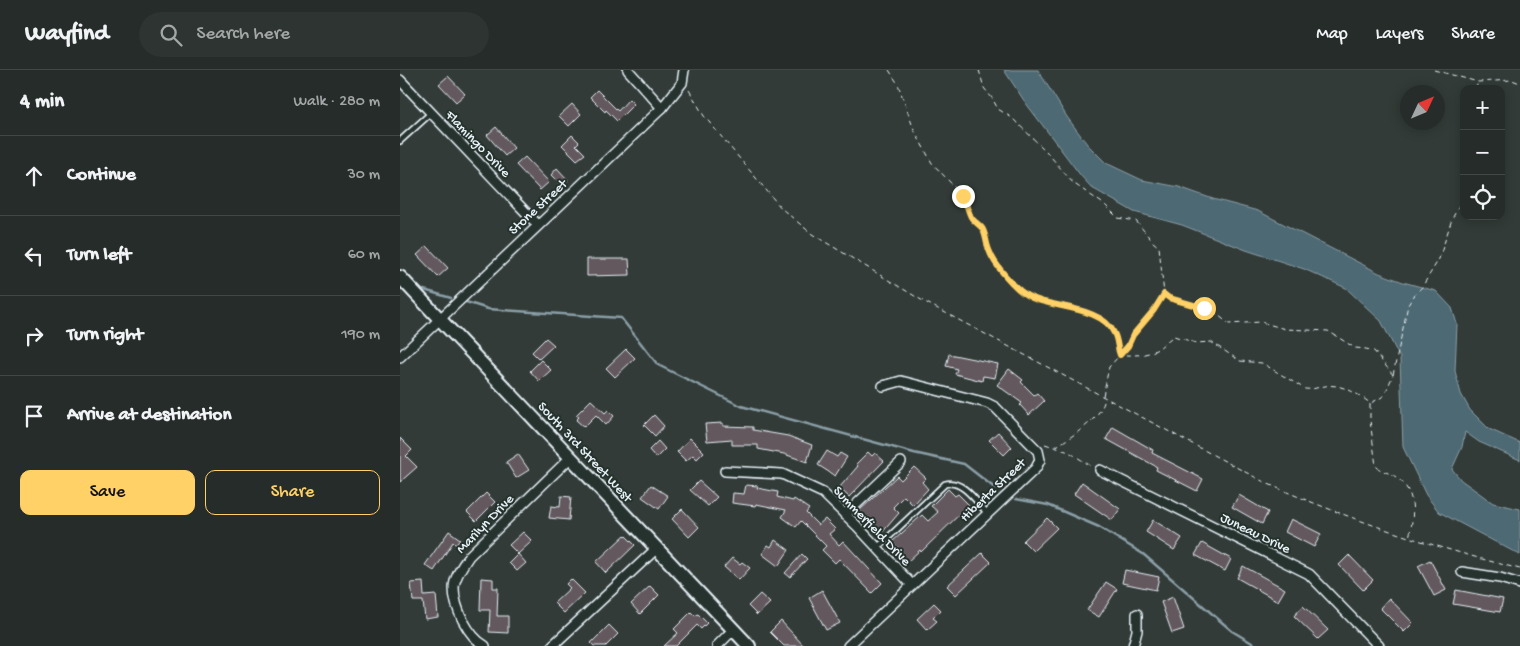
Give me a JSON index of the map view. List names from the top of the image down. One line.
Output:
{"streets":{"street":["Flamingo Drive","Stone Street","South 3rd Street West","Hiberta Street","Marilyn Drive","Summerfield Drive","Juneau Drive"]},"crossings":[["Flamingo Drive","Stone Street"],["Stone Street","South 3rd Street West"],["South 3rd Street West","Marilyn Drive"],["Hiberta Street","Summerfield Drive"]],"north":"top right","page":{"header":"Wayfind","search":"Search here","nav":["Map","Layers","Share"],"heading":["4 min","Walk · 280 m"],"map_buttons":["+","−"],"list":[["Continue","30 m"],["Turn left","60 m"],["Turn right","190 m"],"Arrive at destination"],"buttons":["Save","Share"]}}
